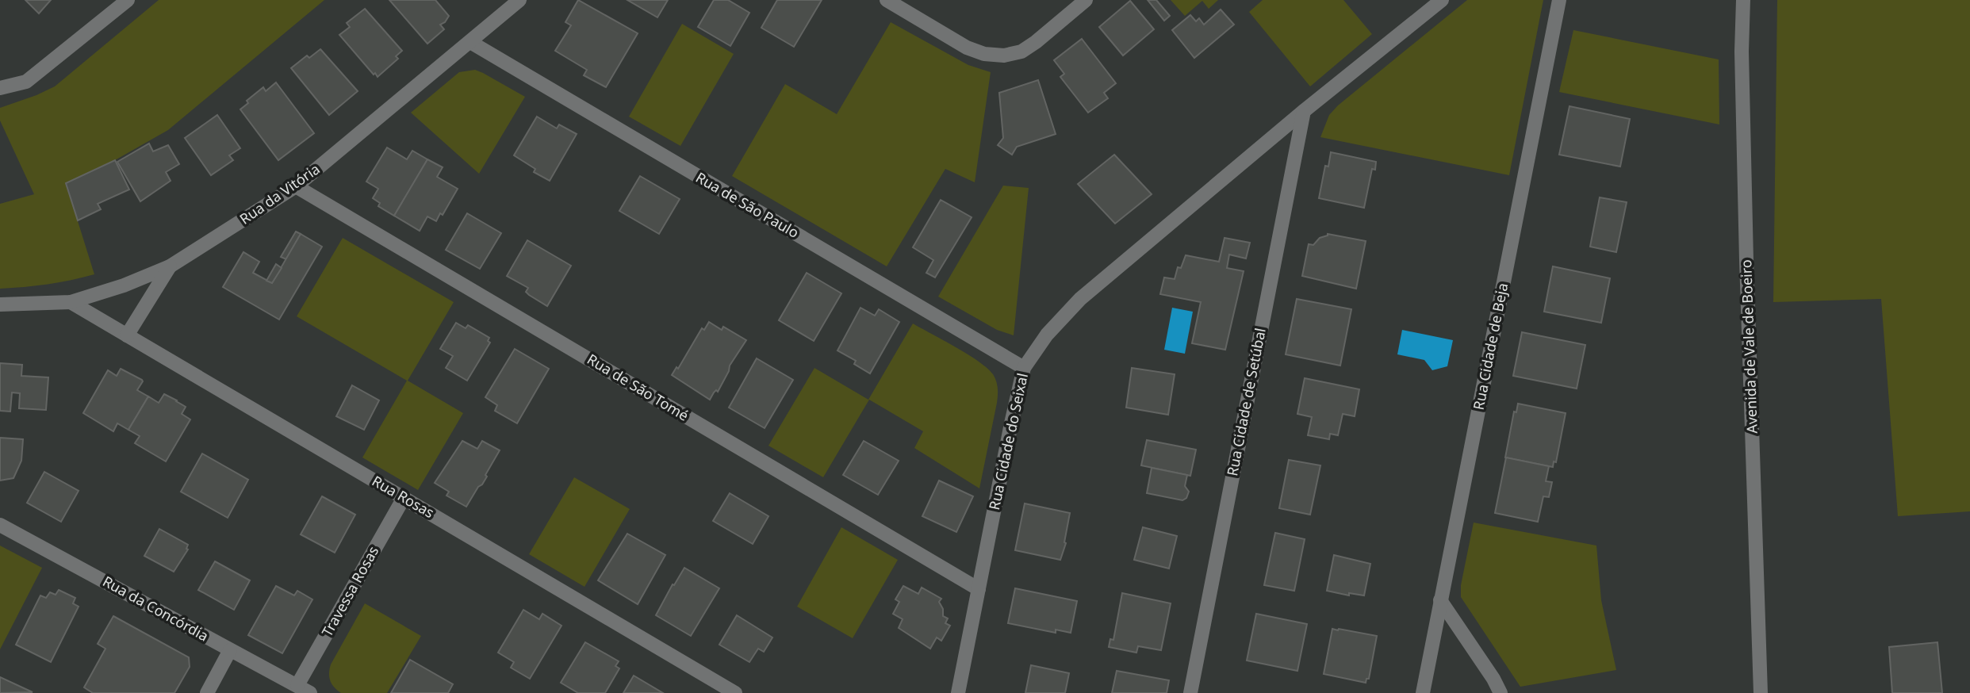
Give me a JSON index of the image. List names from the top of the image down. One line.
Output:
{"streets":{"street":["Rua da Vitória","Rua de São Paulo","Rua Cidade de Beja","Avenida de Vale de Boeiro","Rua de São Tomé","Rua Cidade de Setúbal","Rua Cidade do Seixal","Rua Rosas","Travessa Rosas","Rua da Concórdia"]},"crossings":[["Rua da Vitória","Rua de São Paulo"],["Rua da Vitória","Rua de São Tomé"],["Rua da Vitória","Rua Rosas"],["Rua de São Paulo","Rua Cidade do Seixal"],["Rua de São Tomé","Rua Cidade do Seixal"],["Rua Cidade de Setúbal","Rua Cidade do Seixal"],["Rua Rosas","Travessa Rosas"],["Travessa Rosas","Rua da Concórdia"]]}
